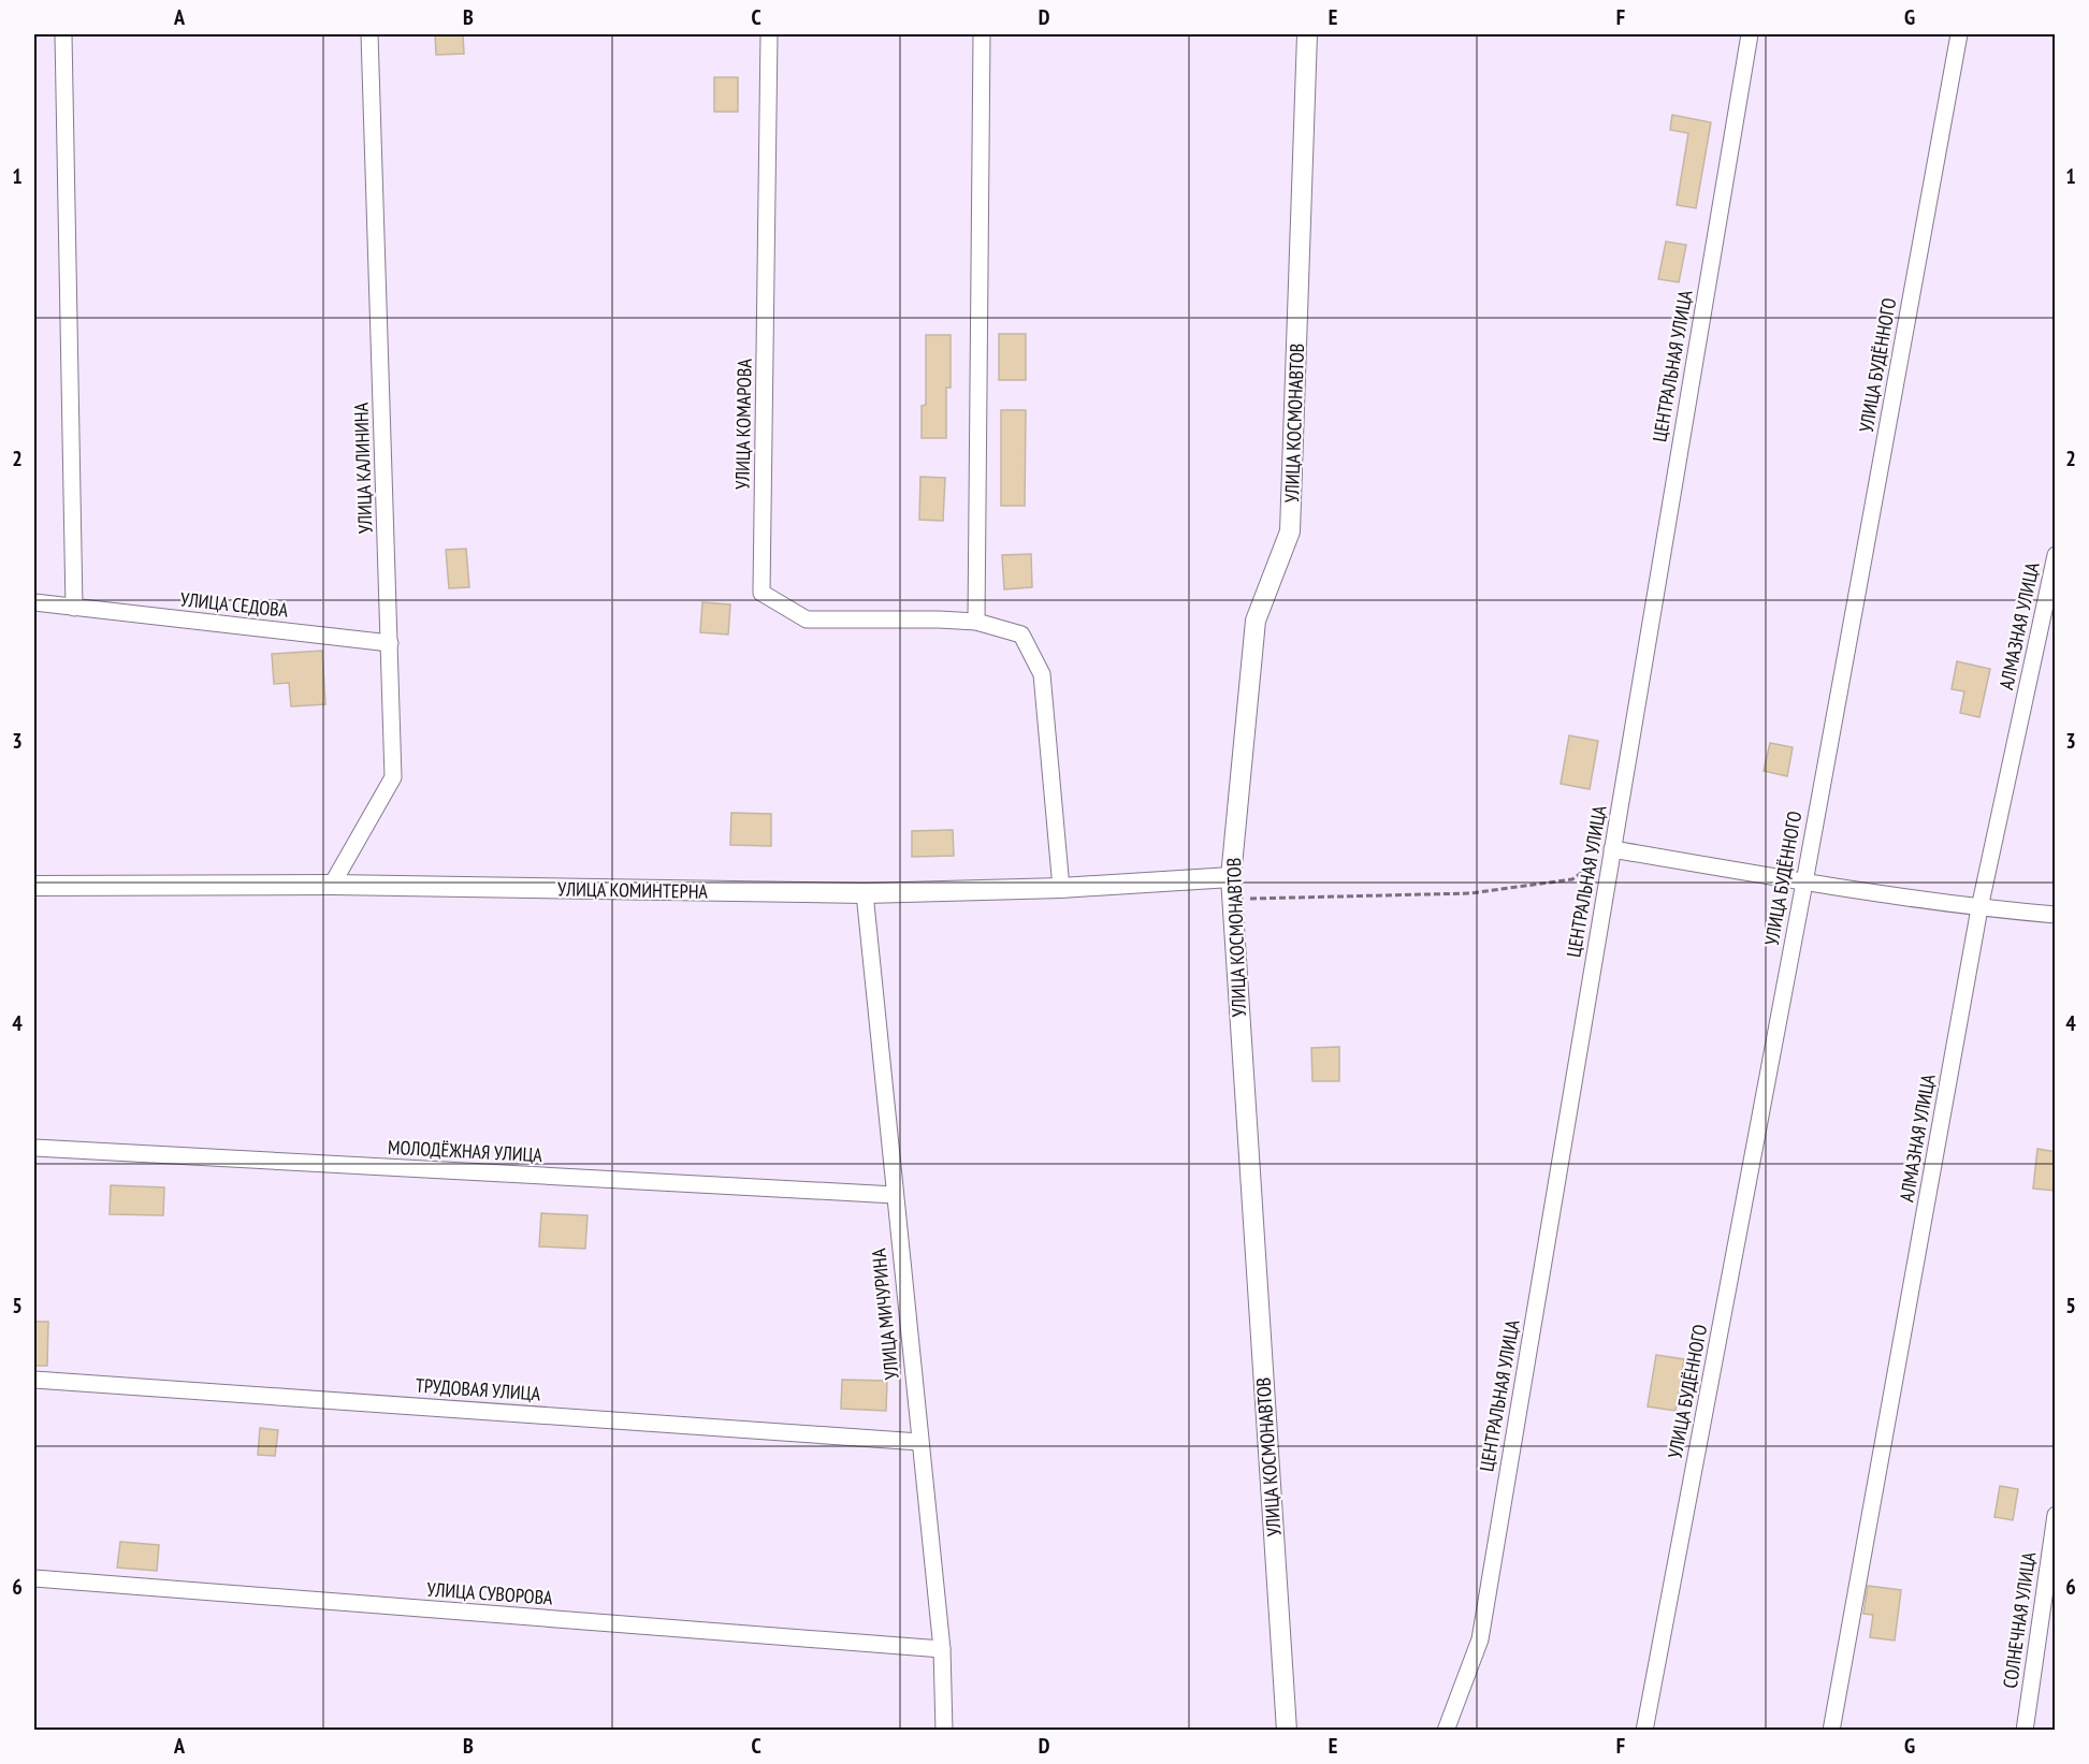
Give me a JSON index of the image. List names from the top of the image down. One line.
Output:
{"streets":{"street":["УЛИЦА БУДЁННОГО","ЦЕНТРАЛЬНАЯ УЛИЦА","УЛИЦА КОСМОНАВТОВ","УЛИЦА КОМАРОВА","УЛИЦА КАЛИНИНА","УЛИЦА СЕДОВА","АЛМАЗНАЯ УЛИЦА","УЛИЦА КОМИНТЕРНА","МОЛОДЁЖНАЯ УЛИЦА","УЛИЦА МИЧУРИНА","ТРУДОВАЯ УЛИЦА","УЛИЦА СУВОРОВА","СОЛНЕЧНАЯ УЛИЦА"]},"crossings":[["УЛИЦА КОСМОНАВТОВ","УЛИЦА КОМИНТЕРНА"],["УЛИЦА КОМАРОВА","УЛИЦА КОМИНТЕРНА"],["УЛИЦА КАЛИНИНА","УЛИЦА СЕДОВА"],["УЛИЦА КАЛИНИНА","УЛИЦА КОМИНТЕРНА"],["УЛИЦА КОМИНТЕРНА","УЛИЦА МИЧУРИНА"],["МОЛОДЁЖНАЯ УЛИЦА","УЛИЦА МИЧУРИНА"],["УЛИЦА МИЧУРИНА","ТРУДОВАЯ УЛИЦА"],["УЛИЦА МИЧУРИНА","УЛИЦА СУВОРОВА"]],"grid":{"columns":["A","B","C","D","E","F","G"],"rows":["1","2","3","4","5","6"]}}
